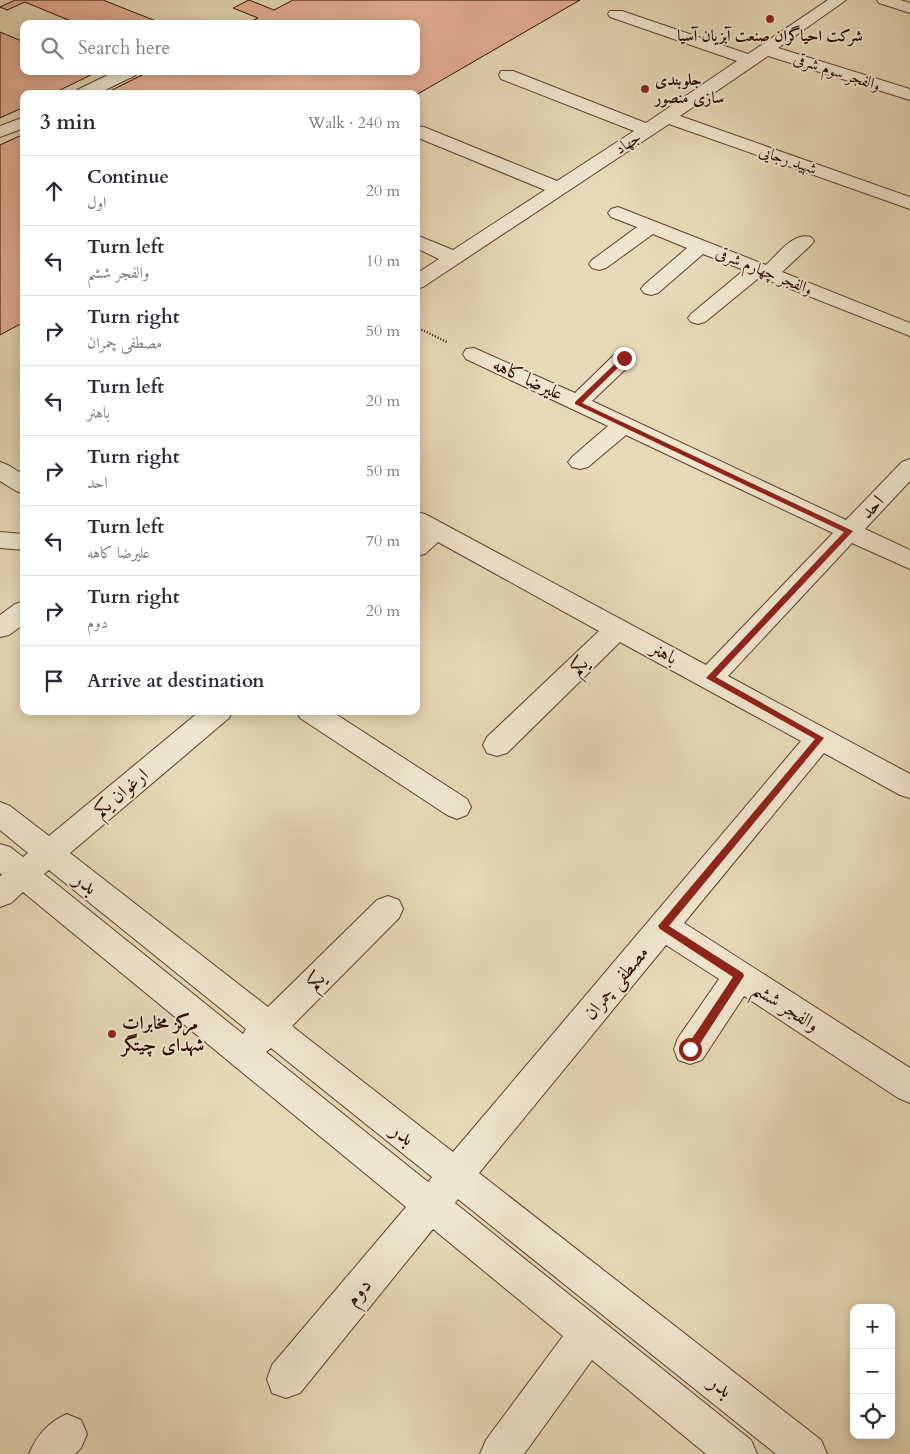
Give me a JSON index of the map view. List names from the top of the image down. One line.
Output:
{"streets":{"street":["والفجر سوم شرقی","جهاد","شهید رجایی","والفجر چهارم شرقی","علیرضا کاهه","احد","باهنر","یکم","ارغوان یکم","بدر","مصطفی چمران","والفجر ششم","دوم"]},"crossings":[["والفجر سوم شرقی","جهاد"],["جهاد","شهید رجایی"],["علیرضا کاهه","احد"],["احد","باهنر"],["باهنر","یکم"],["باهنر","مصطفی چمران"],["یکم","بدر"],["ارغوان یکم","بدر"],["بدر","مصطفی چمران"],["بدر","دوم"],["مصطفی چمران","والفجر ششم"],["مصطفی چمران","دوم"]],"places":["شرکت احیاگران صنعت آبزیان آسیا","جلوبندی سازی منصور","مرکز مخابرات شهدای چیتگر"],"page":{"search":"Search here","heading":["3 min","Walk · 240 m"],"list":[["Continue","اول","20 m"],["Turn left","والفجر ششم","10 m"],["Turn right","مصطفی چمران","50 m"],["Turn left","باهنر","20 m"],["Turn right","احد","50 m"],["Turn left","علیرضا کاهه","70 m"],["Turn right","دوم","20 m"],"Arrive at destination"],"map_buttons":["+","−"]}}
